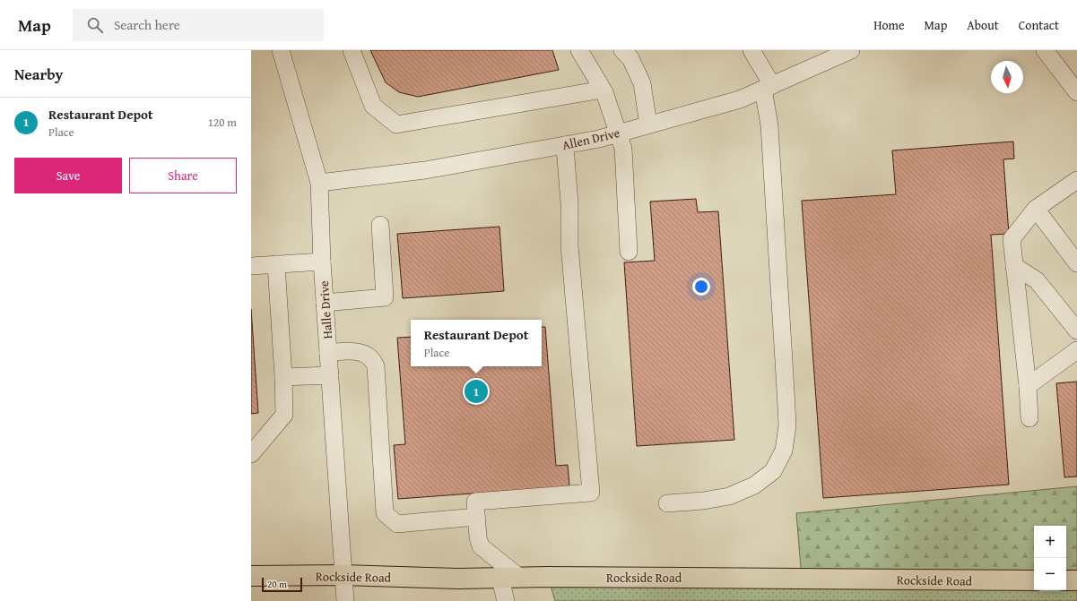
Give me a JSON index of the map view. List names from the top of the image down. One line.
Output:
{"streets":{"main road":["Rockside Road"],"street":["Allen Drive","Halle Drive"]},"crossings":[["Allen Drive","Halle Drive"],["Halle Drive","Rockside Road"]],"scale_bar":"20 m","north":"bottom","page":{"header":"Map","search":"Search here","nav":["Home","Map","About","Contact"],"heading":"Nearby","list":[{"mark":"1","name":"Restaurant Depot","note":"Place","value":"120 m"}],"buttons":["Save","Share"],"popup":["Restaurant Depot","Place"],"pins":"1","map_buttons":["+","−"],"scale":"20 m"}}
